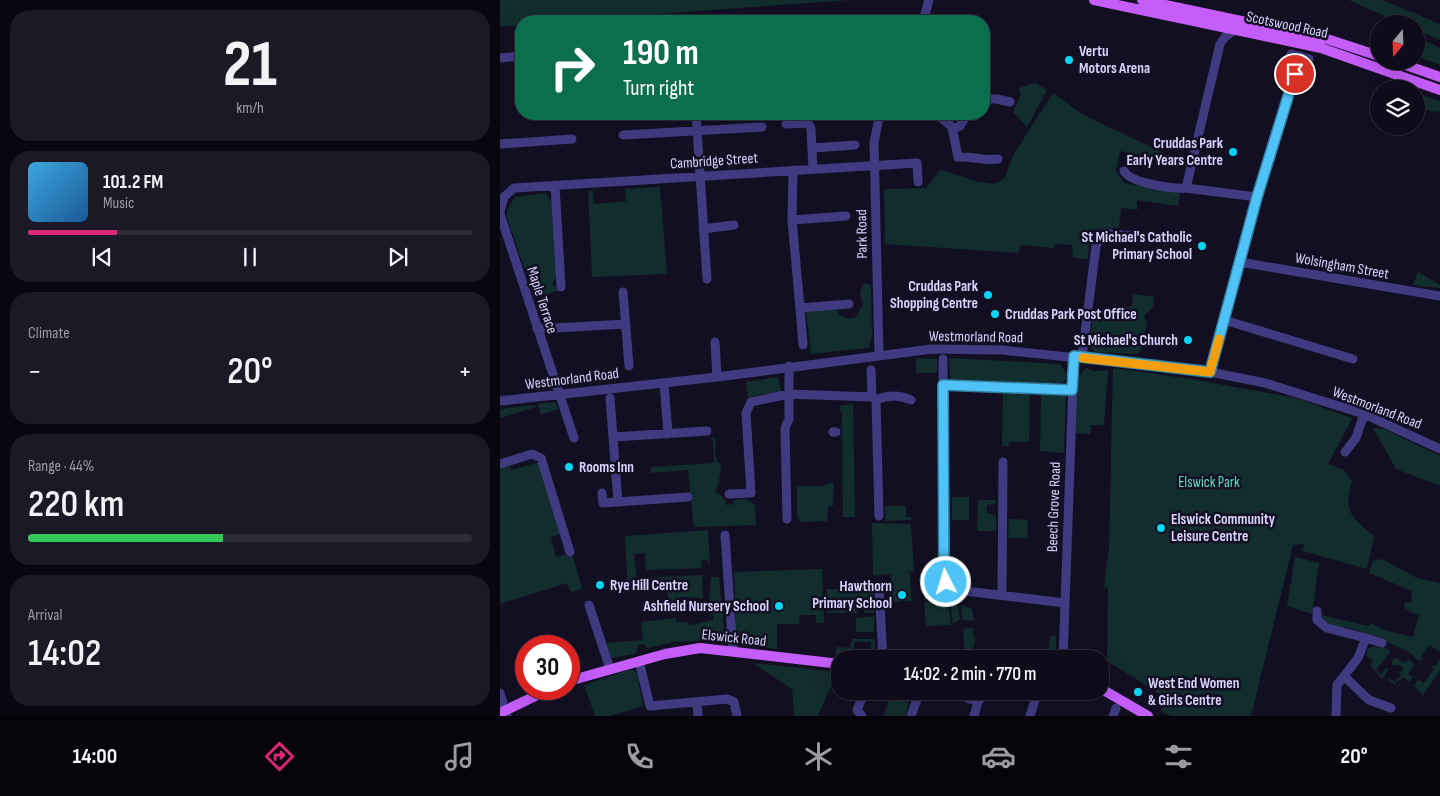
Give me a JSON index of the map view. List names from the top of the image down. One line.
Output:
{"streets":{"main road":["Scotswood Road","Elswick Road"],"street":["Cambridge Street","Park Road","Wolsingham Street","Maple Terrace","Westmorland Road","Beech Grove Road"]},"crossings":[["Cambridge Street","Park Road"],["Cambridge Street","Maple Terrace"],["Park Road","Westmorland Road"],["Maple Terrace","Westmorland Road"],["Westmorland Road","Beech Grove Road"]],"parks":["Elswick Park"],"places":["Vertu Motors Arena","Cruddas Park Early Years Centre","St Michael's Catholic Primary School","Cruddas Park Shopping Centre","Cruddas Park Post Office","St Michael's Church","Rooms Inn","Elswick Community Leisure Centre","Rye Hill Centre","Hawthorn Primary School","Ashfield Nursery School","West End Women & Girls Centre"],"north":"bottom","page":{"tile":[["21","km/h"],"Climate",["Range · 44%","220 km"],["Arrival","14:02"]],"turn":["190 m","Turn right"],"song":["101.2 FM","Music"],"heat":["−","20°","+"],"limit":"30","trip":"14:02 · 2 min · 770 m","tabs":["14:00","20°"]}}
